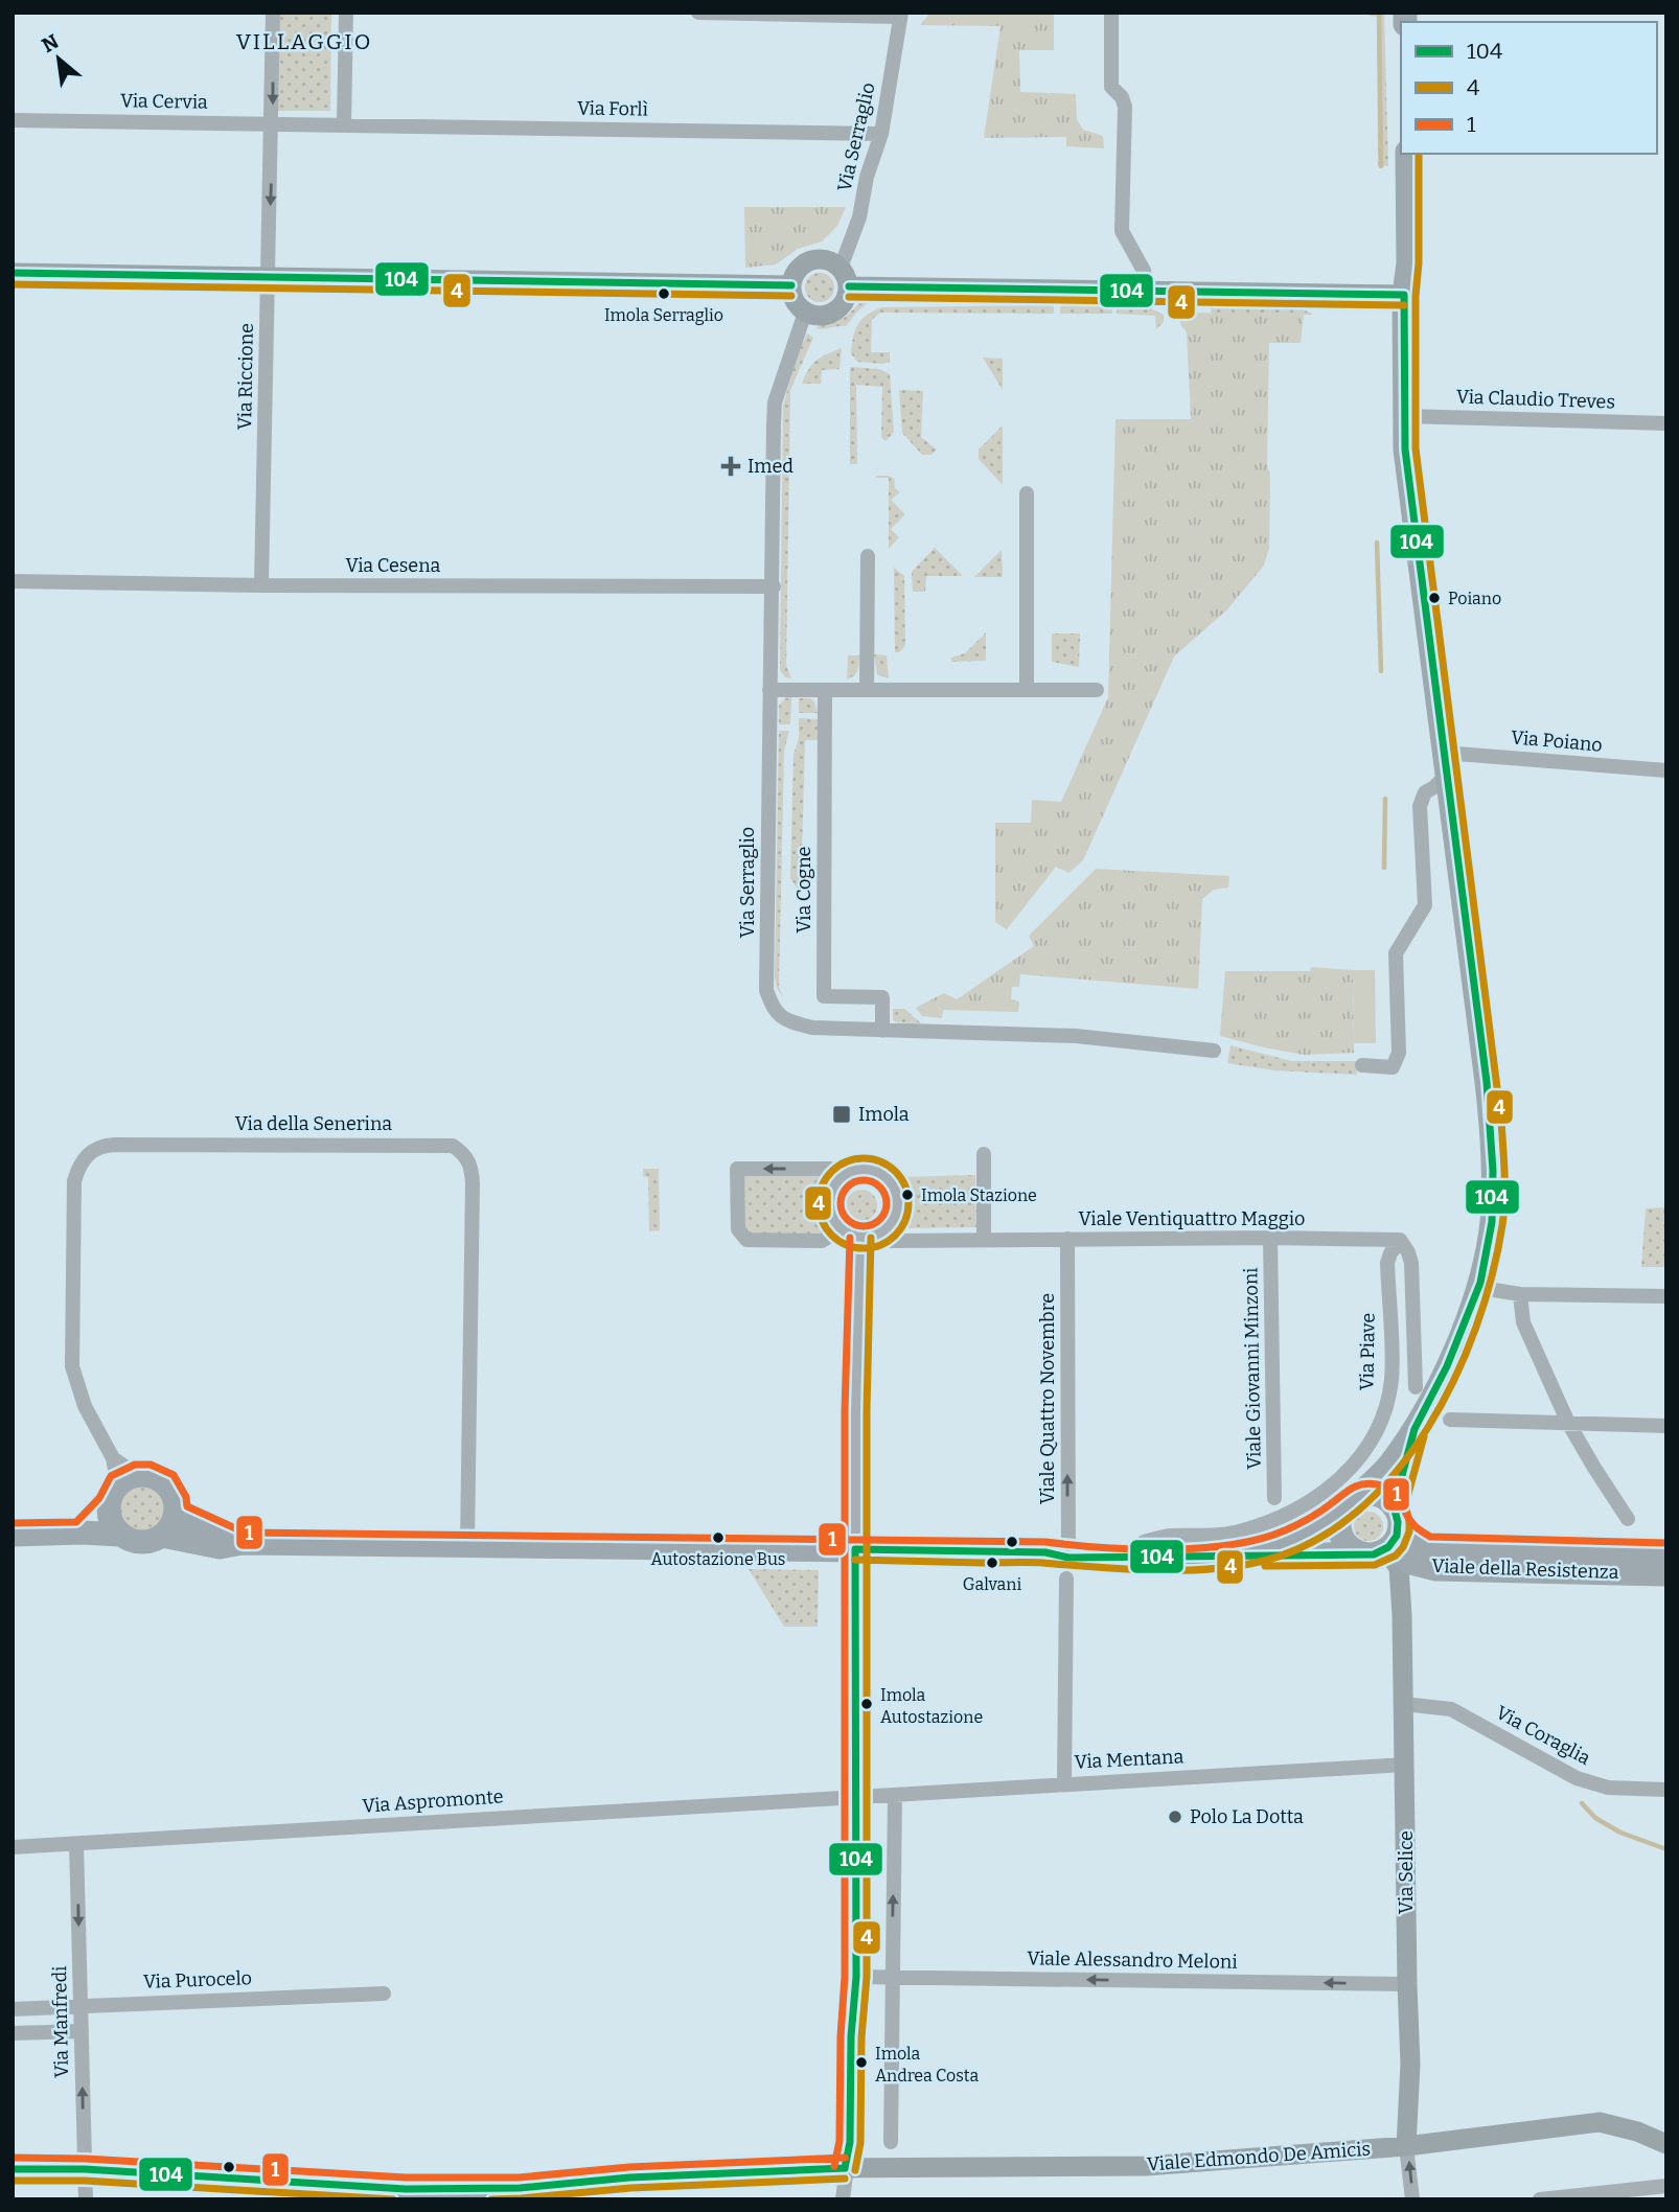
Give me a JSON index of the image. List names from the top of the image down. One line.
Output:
{"streets":{"main road":["Viale della Resistenza"],"street":["Via Cervia","Via Forlì","Via Serraglio","Via Riccione","Via Claudio Treves","Via Cesena","Via Poiano","Via Cogne","Via della Senerina","Viale Ventiquattro Maggio","Via Piave","Viale Giovanni Minzoni","Viale Quattro Novembre","Via Coraglia","Via Mentana","Via Aspromonte","Via Selice","Viale Alessandro Meloni","Via Purocelo","Via Manfredi","Viale Edmondo De Amicis"]},"crossings":[["Via Cervia","Via Forlì"],["Via Cervia","Via Riccione"],["Via Forlì","Via Serraglio"],["Via Serraglio","Via Cesena"],["Via Serraglio","Via Cogne"],["Via Riccione","Via Cesena"],["Viale Ventiquattro Maggio","Via Piave"],["Viale Ventiquattro Maggio","Viale Giovanni Minzoni"],["Viale Ventiquattro Maggio","Viale Quattro Novembre"],["Viale Quattro Novembre","Via Mentana"],["Viale della Resistenza","Via Selice"],["Via Coraglia","Via Selice"],["Via Mentana","Via Aspromonte"],["Via Mentana","Via Selice"],["Via Aspromonte","Via Manfredi"],["Via Selice","Viale Alessandro Meloni"],["Via Selice","Viale Edmondo De Amicis"],["Via Purocelo","Via Manfredi"],["Via Manfredi","Viale Edmondo De Amicis"]],"one_way":["Viale Quattro Novembre","Viale Alessandro Meloni"],"districts":["VILLAGGIO"],"places":{"other":["Imola Serraglio","Poiano","Imola Stazione","Autostazione Bus","Galvani","Imola Autostazione","Polo La Dotta","Imola Andrea Costa"],"health":["Imed"],"transit":["Imola"]},"lines":["transit line 4","transit line 104","transit line 1"],"legend":["104","4","1"],"north":"top left"}
